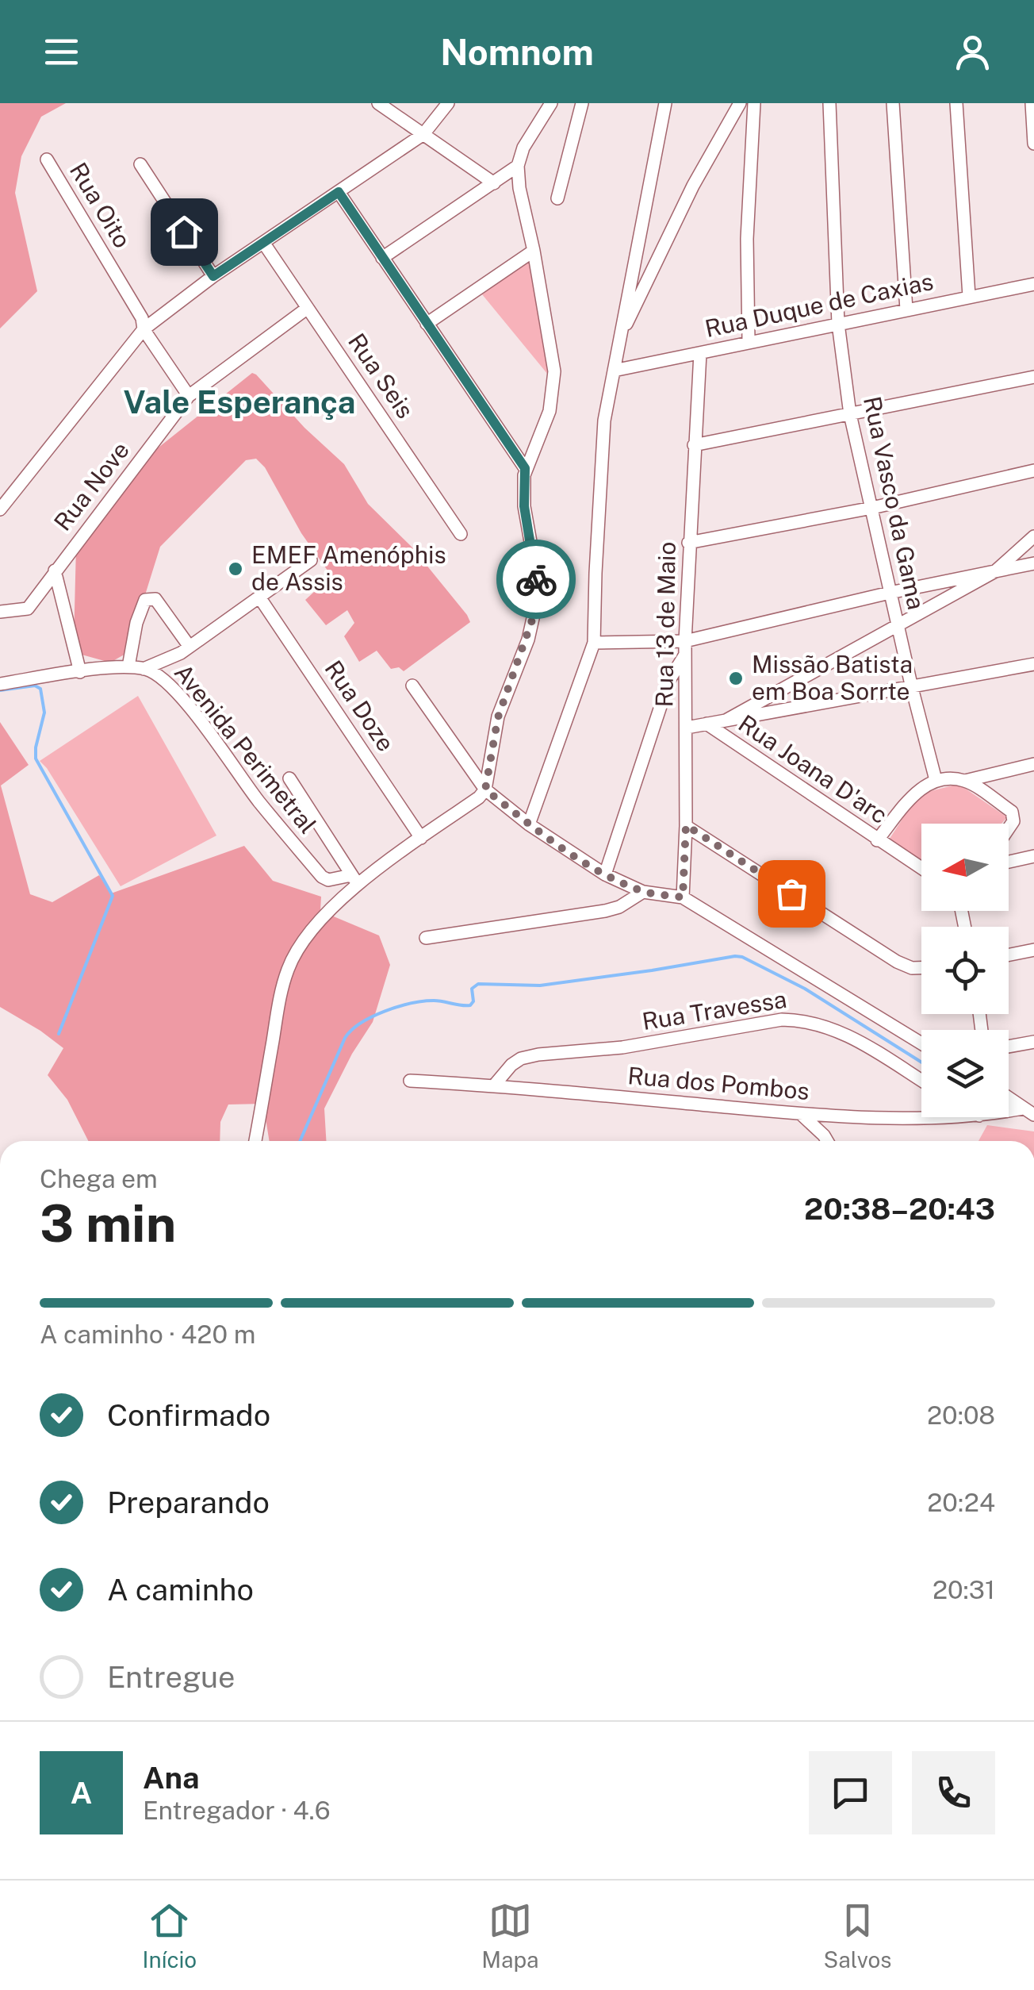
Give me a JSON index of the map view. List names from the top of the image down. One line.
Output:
{"streets":{"street":["Rua Oito","Rua Duque de Caxias","Rua Seis","Rua Nove","Rua Vasco da Gama","Rua 13 de Maio","Rua Doze","Avenida Perimetral","Rua Joana D'arc","Rua Travessa","Rua dos Pombos"]},"crossings":[["Rua Oito","Rua Nove"],["Rua Duque de Caxias","Rua Vasco da Gama"],["Rua Duque de Caxias","Rua 13 de Maio"],["Rua Seis","Rua Nove"],["Rua Travessa","Rua dos Pombos"]],"districts":["Vale Esperança"],"places":["EMEF Amenóphis de Assis","Missão Batista em Boa Sorrte"],"north":"left","page":{"header":"Nomnom","heading":["3 min","Chega em","20:38–20:43"],"panel":["Ana","Entregador · 4.6"],"bar":"A caminho · 420 m","list":[["Confirmado","20:08"],["Preparando","20:24"],["A caminho","20:31"],"Entregue"],"round":"A","tabs":["Início","Mapa","Salvos"]}}
